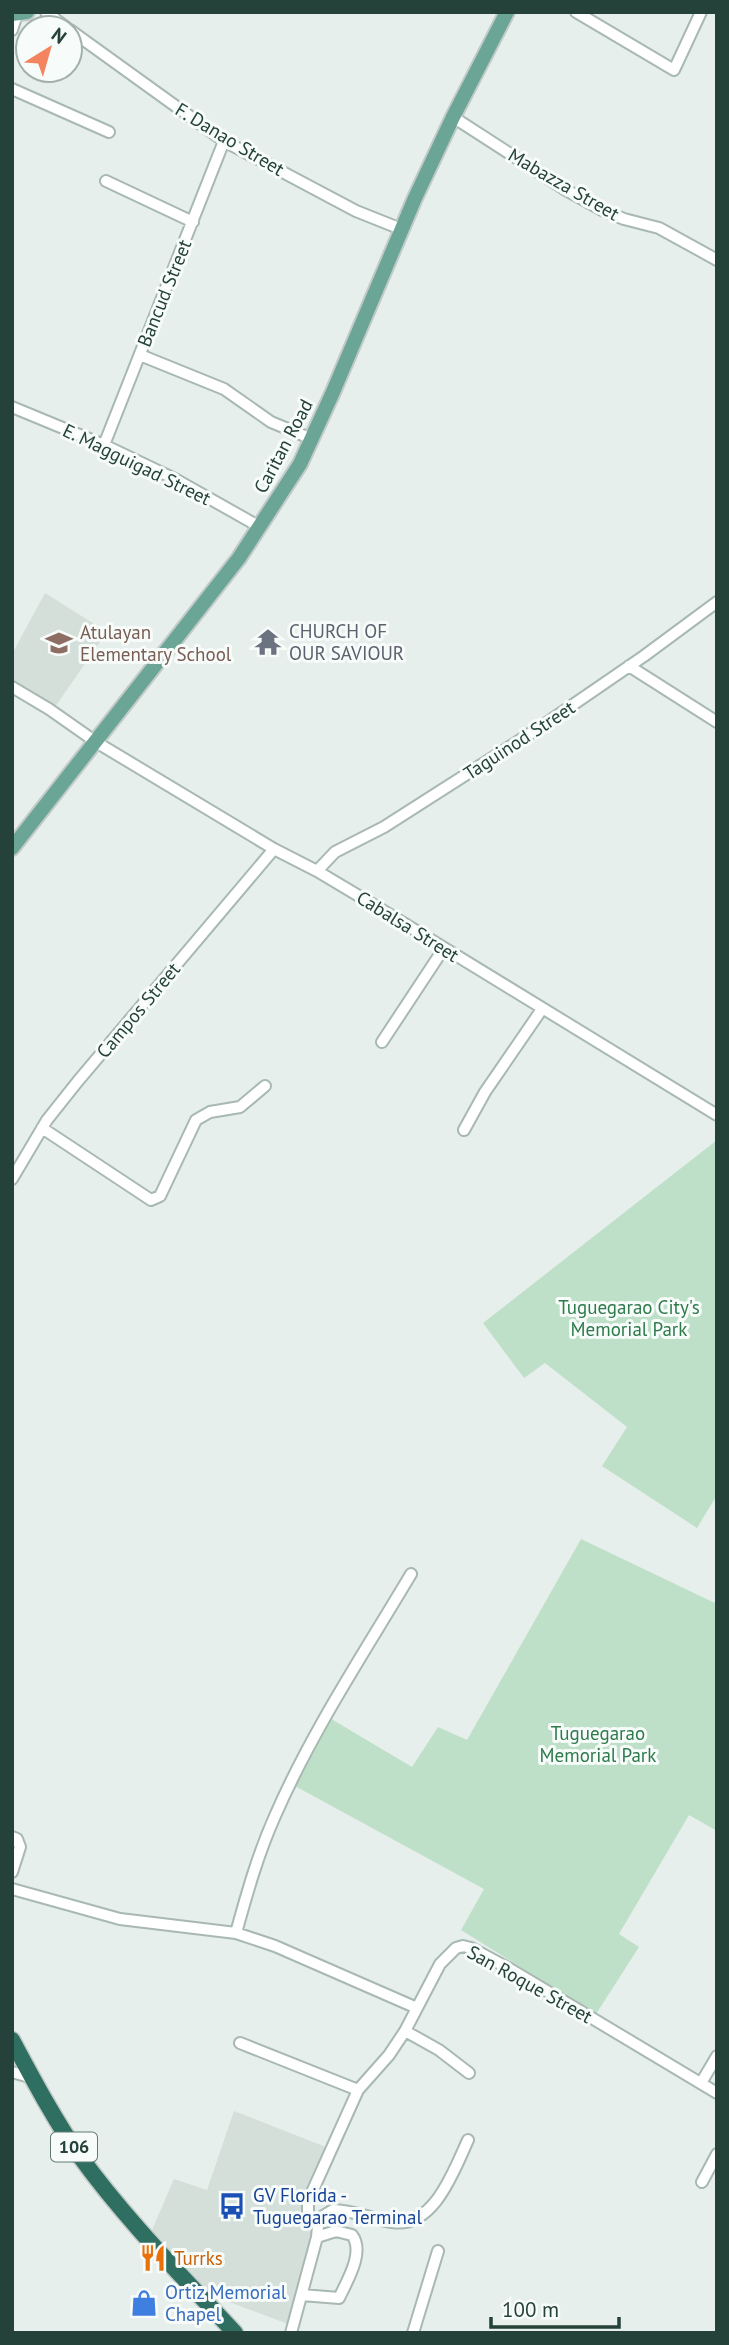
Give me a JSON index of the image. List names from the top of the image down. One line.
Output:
{"streets":{"highway":["106"],"main road":["Caritan Road"],"street":["F. Danao Street","Mabazza Street","Bancud Street","E. Magguigad Street","Taguinod Street","Cabalsa Street","Campos Street","San Roque Street"]},"crossings":[["F. Danao Street","Bancud Street"],["F. Danao Street","Caritan Road"],["Mabazza Street","Caritan Road"],["Bancud Street","E. Magguigad Street"],["Caritan Road","E. Magguigad Street"],["Caritan Road","Cabalsa Street"],["Taguinod Street","Cabalsa Street"],["Cabalsa Street","Campos Street"]],"parks":["Tuguegarao City's Memorial Park","Tuguegarao Memorial Park"],"places":{"temple":["CHURCH OF OUR SAVIOUR"],"school or university":["Atulayan Elementary School"],"bus stop":["GV Florida - Tuguegarao Terminal"],"restaurant":["Turrks"],"shop":["Ortiz Memorial Chapel"]},"scale_bar":"100 m","north":"top right"}
